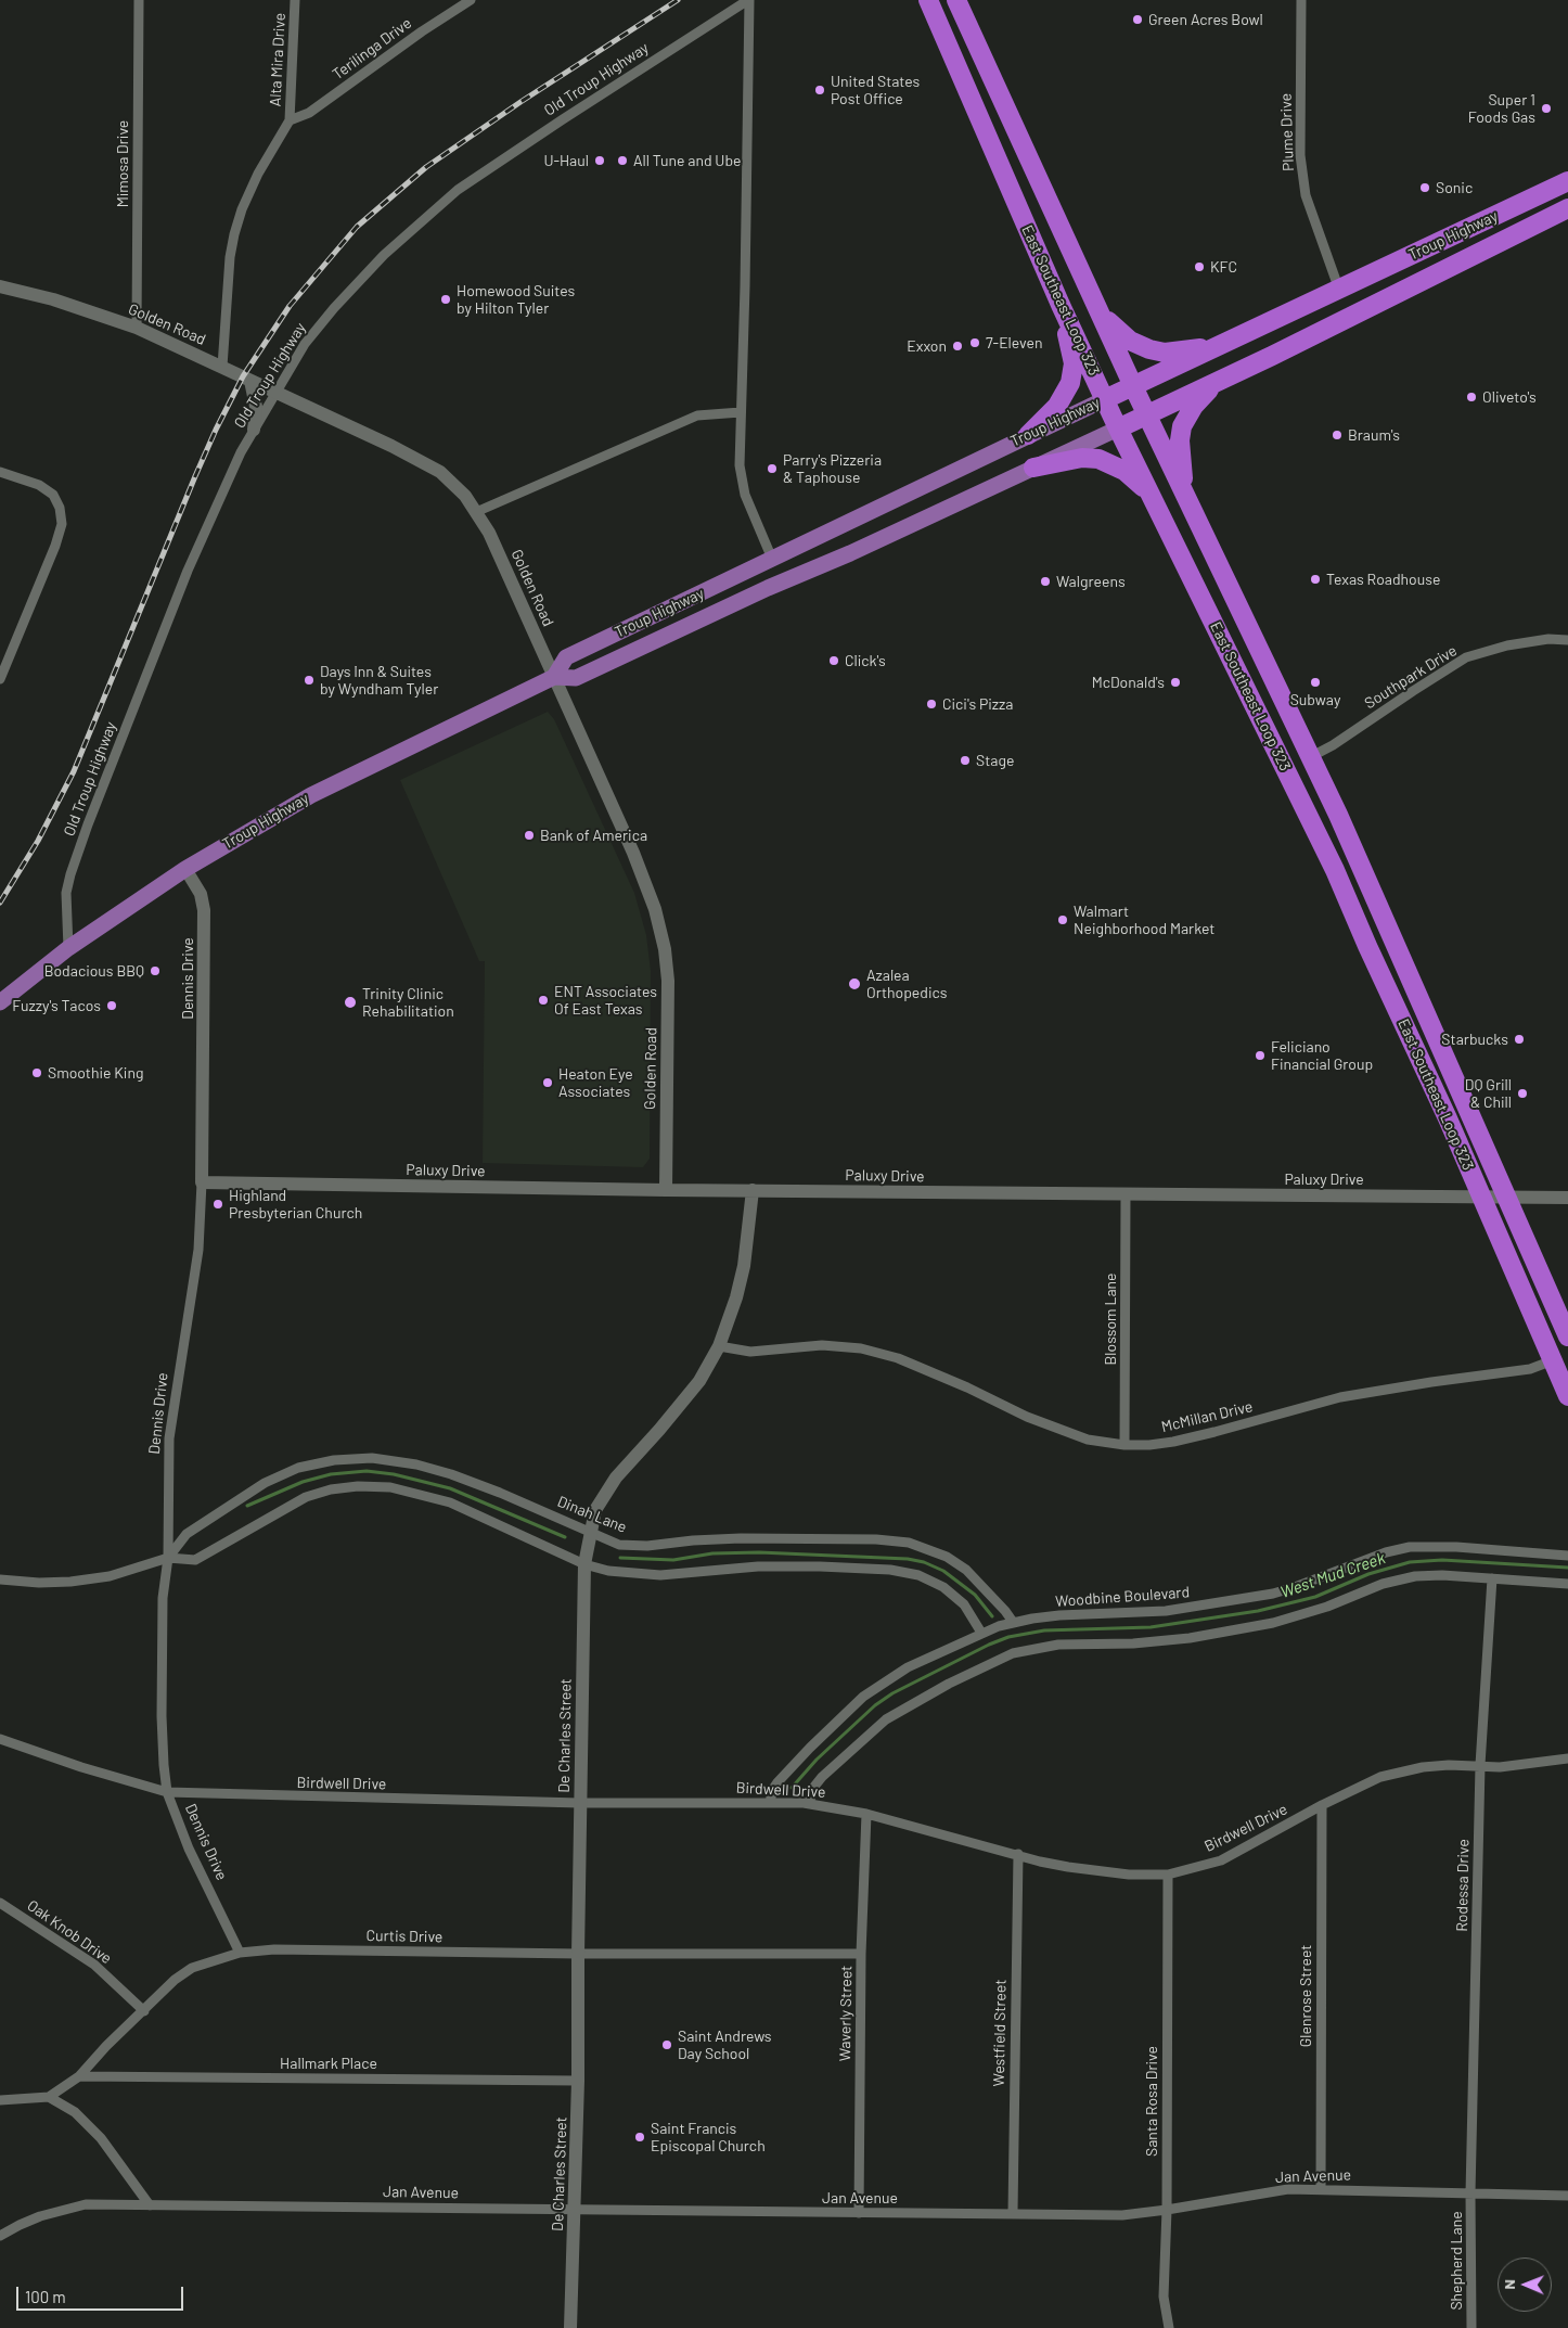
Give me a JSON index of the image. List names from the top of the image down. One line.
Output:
{"streets":{"highway":["Troup Highway","East Southeast Loop 323"],"street":["Terilinga Drive","Alta Mira Drive","Old Troup Highway","Plume Drive","Mimosa Drive","Golden Road","Southpark Drive","Dennis Drive","Paluxy Drive","Blossom Lane","McMillan Drive","Dinah Lane","Woodbine Boulevard","De Charles Street","Birdwell Drive","Rodessa Drive","Oak Knob Drive","Curtis Drive","Glenrose Street","Waverly Street","Westfield Street","Hallmark Place","Santa Rosa Drive","Jan Avenue","Shepherd Lane"]},"crossings":[["Terilinga Drive","Alta Mira Drive"],["Alta Mira Drive","Golden Road"],["Old Troup Highway","Troup Highway"],["Old Troup Highway","Golden Road"],["Plume Drive","Troup Highway"],["Mimosa Drive","Golden Road"],["Troup Highway","East Southeast Loop 323"],["Troup Highway","Golden Road"],["Troup Highway","Dennis Drive"],["East Southeast Loop 323","Southpark Drive"],["East Southeast Loop 323","Paluxy Drive"],["East Southeast Loop 323","McMillan Drive"],["Golden Road","Paluxy Drive"],["Dennis Drive","Paluxy Drive"],["Dennis Drive","Dinah Lane"],["Dennis Drive","Birdwell Drive"],["Dennis Drive","Curtis Drive"],["Paluxy Drive","Blossom Lane"],["Paluxy Drive","De Charles Street"],["Blossom Lane","McMillan Drive"],["McMillan Drive","De Charles Street"],["Dinah Lane","Woodbine Boulevard"],["Dinah Lane","De Charles Street"],["Woodbine Boulevard","Birdwell Drive"],["De Charles Street","Birdwell Drive"],["De Charles Street","Curtis Drive"],["De Charles Street","Hallmark Place"],["De Charles Street","Jan Avenue"],["Birdwell Drive","Rodessa Drive"],["Birdwell Drive","Glenrose Street"],["Birdwell Drive","Waverly Street"],["Birdwell Drive","Westfield Street"],["Birdwell Drive","Santa Rosa Drive"],["Rodessa Drive","Jan Avenue"],["Rodessa Drive","Shepherd Lane"],["Oak Knob Drive","Curtis Drive"],["Curtis Drive","Waverly Street"],["Curtis Drive","Hallmark Place"],["Glenrose Street","Jan Avenue"],["Waverly Street","Jan Avenue"],["Westfield Street","Jan Avenue"],["Santa Rosa Drive","Jan Avenue"],["Jan Avenue","Shepherd Lane"]],"water":["West Mud Creek"],"places":["Green Acres Bowl","United States Post Office","Super 1 Foods Gas","U-Haul","All Tune and Ube","Sonic","KFC","Homewood Suites by Hilton Tyler","7-Eleven","Exxon","Oliveto's","Braum's","Parry's Pizzeria & Taphouse","Texas Roadhouse","Walgreens","Click's","Days Inn & Suites by Wyndham Tyler","McDonald's","Subway","Cici's Pizza","Stage","Bank of America","Walmart Neighborhood Market","Bodacious BBQ","Azalea Orthopedics","ENT Associates Of East Texas","Trinity Clinic Rehabilitation","Fuzzy's Tacos","Starbucks","Feliciano Financial Group","Smoothie King","Heaton Eye Associates","DQ Grill & Chill","Highland Presbyterian Church","Saint Andrews Day School","Saint Francis Episcopal Church"],"scale_bar":"100 m","north":"left"}
